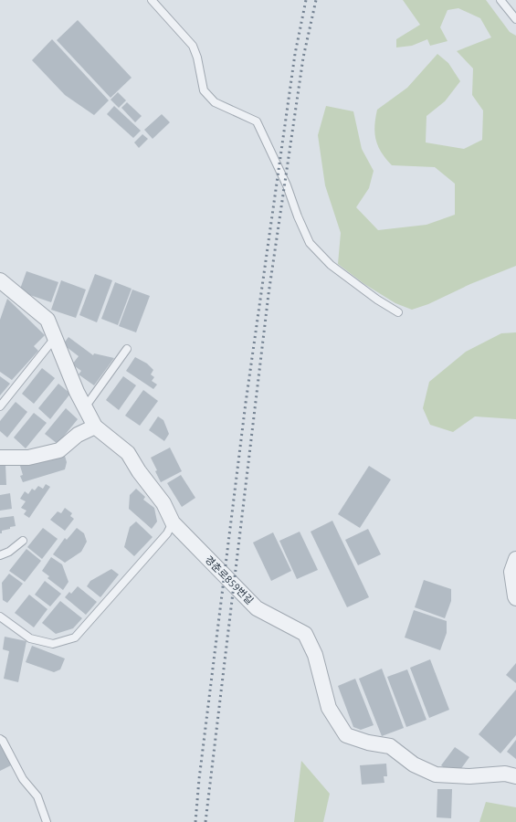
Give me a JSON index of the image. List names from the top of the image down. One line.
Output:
{"streets":{"street":["경춘로859번길"]}}
